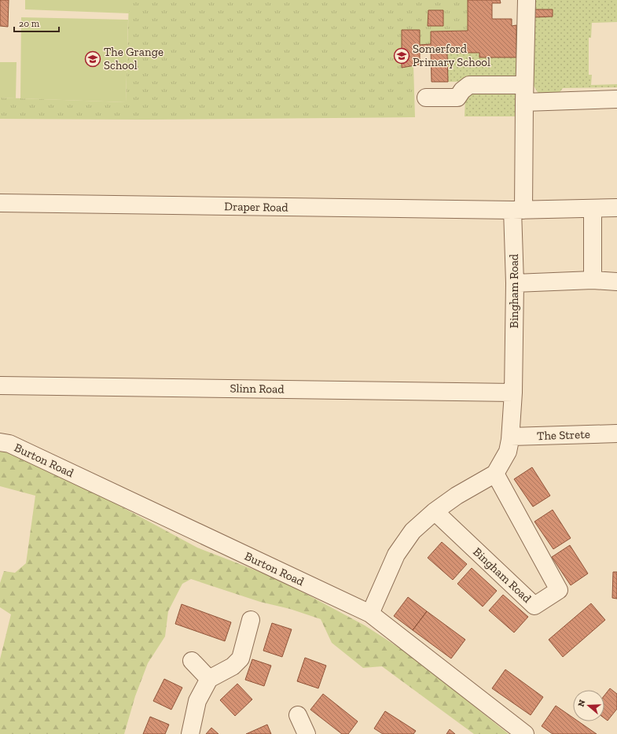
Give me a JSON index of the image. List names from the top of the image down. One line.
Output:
{"streets":{"street":["Draper Road","Bingham Road","Slinn Road","The Strete","Burton Road"]},"crossings":[["Draper Road","Bingham Road"],["Bingham Road","Slinn Road"],["Bingham Road","The Strete"]],"places":{"school or university":["Somerford Primary School","The Grange School"]},"scale_bar":"20 m","north":"left"}
